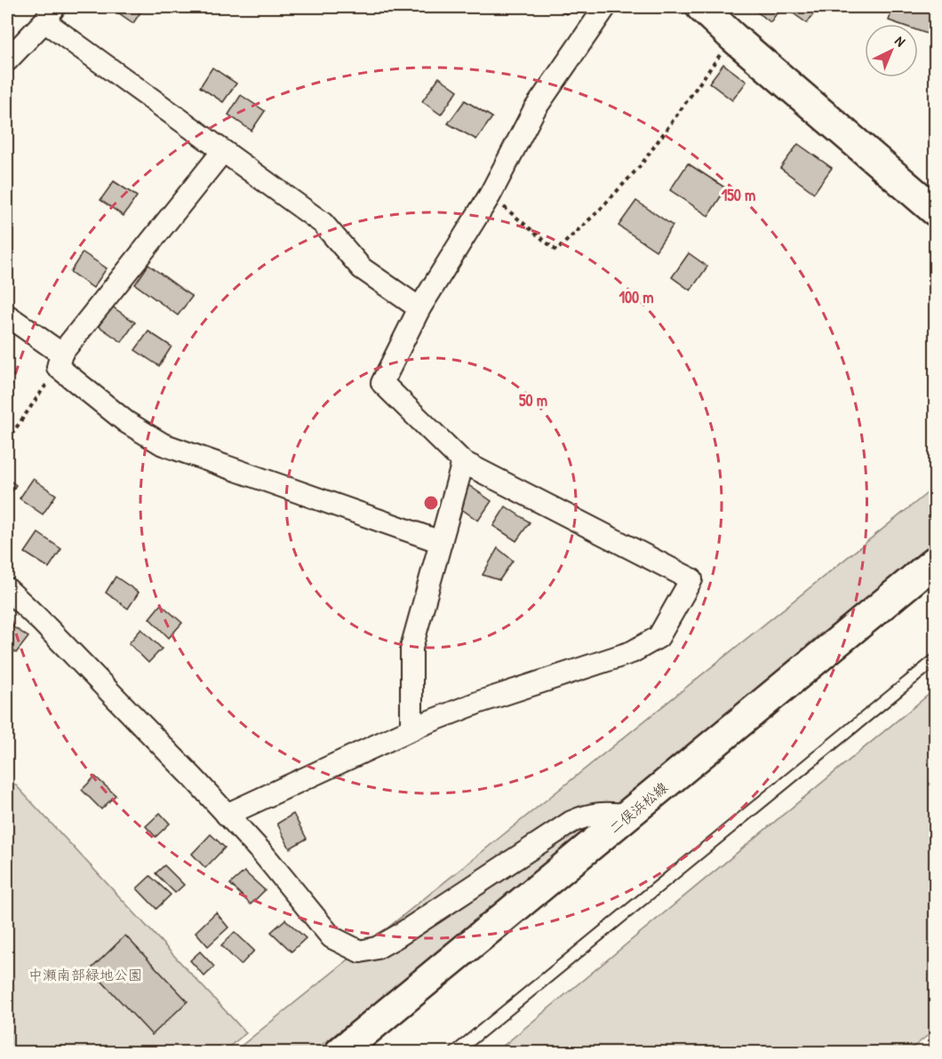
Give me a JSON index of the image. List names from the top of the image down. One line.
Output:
{"streets":{"main road":["二俣浜松線"]},"parks":["中瀬南部緑地公園"],"north":"top right","rings":["150 m","100 m","50 m"]}
